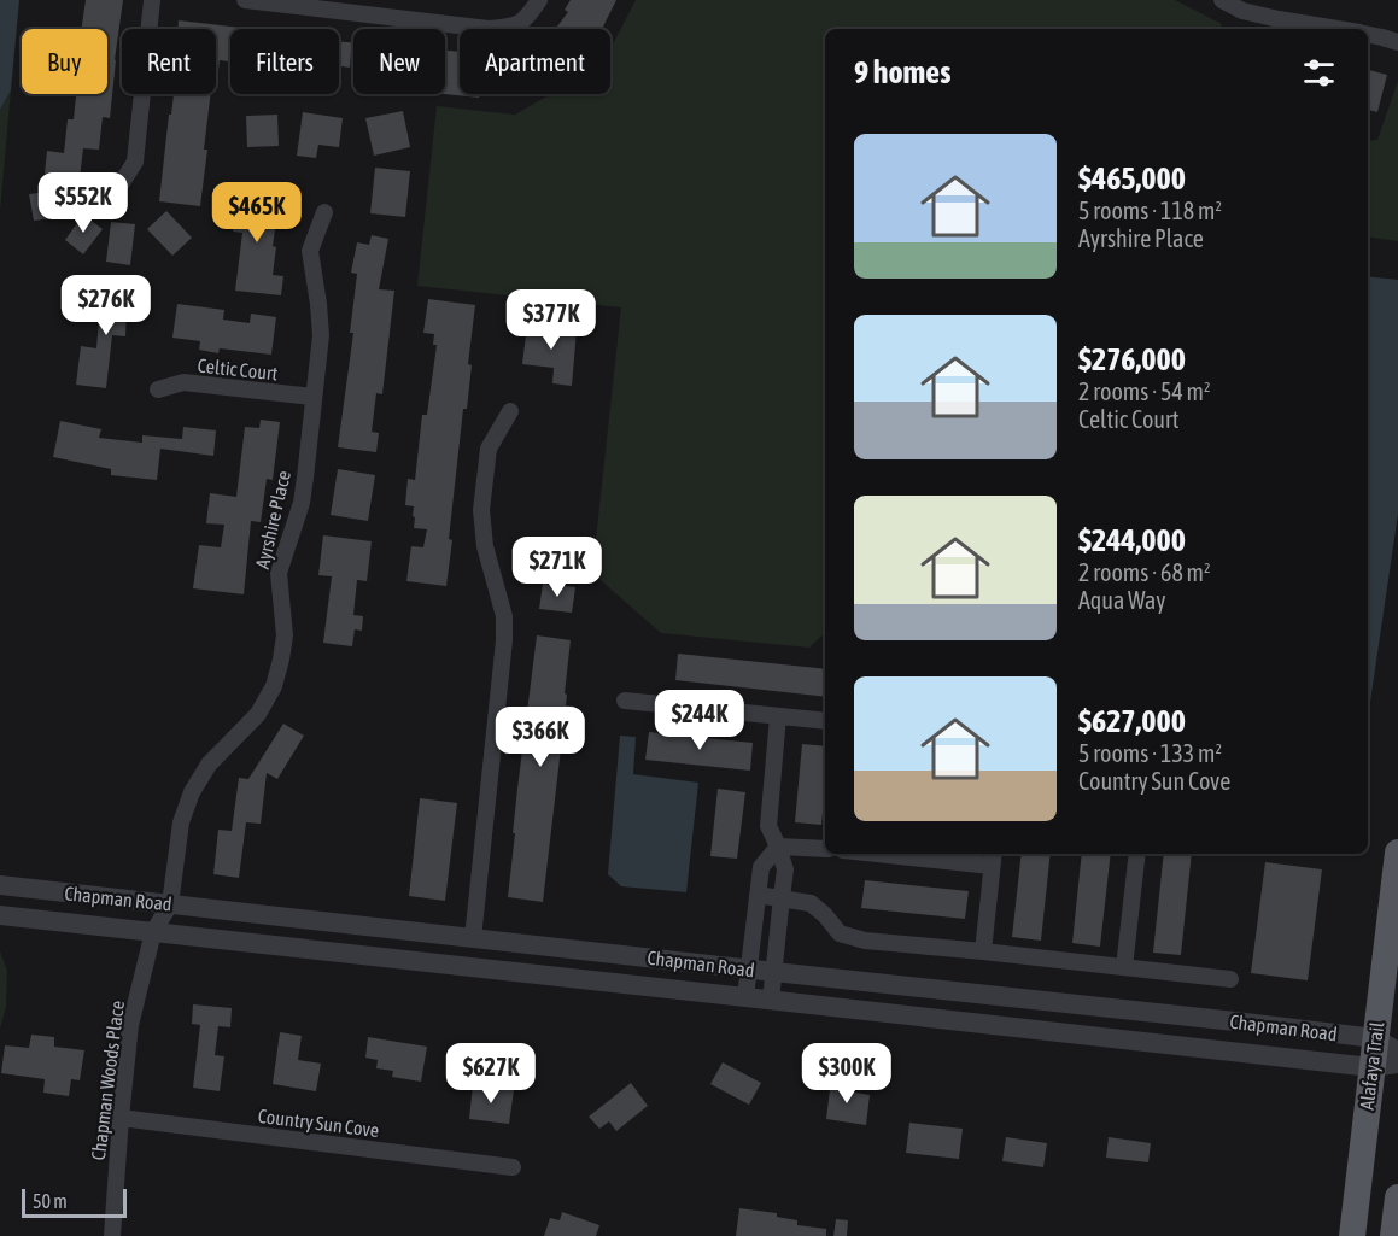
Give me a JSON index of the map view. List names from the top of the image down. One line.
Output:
{"streets":{"main road":["Alafaya Trail"],"street":["Celtic Court","Ayrshire Place","Chapman Road","Chapman Woods Place","Country Sun Cove"]},"crossings":[["Celtic Court","Ayrshire Place"],["Ayrshire Place","Chapman Road"],["Ayrshire Place","Chapman Woods Place"],["Chapman Road","Alafaya Trail"],["Chapman Road","Chapman Woods Place"],["Chapman Woods Place","Country Sun Cove"]],"scale_bar":"50 m","page":{"chip":["Buy","Rent","Filters","New","Apartment"],"heading":"9 homes","list":[{"name":"$465,000","note":"5 rooms · 118 m² · Ayrshire Place"},{"name":"$276,000","note":"2 rooms · 54 m² · Celtic Court"},{"name":"$244,000","note":"2 rooms · 68 m² · Aqua Way"},{"name":"$627,000","note":"5 rooms · 133 m² · Country Sun Cove"}],"price":["$552K","$465K","$276K","$377K","$271K","$244K","$366K","$627K","$300K"],"scale":"50 m"}}
